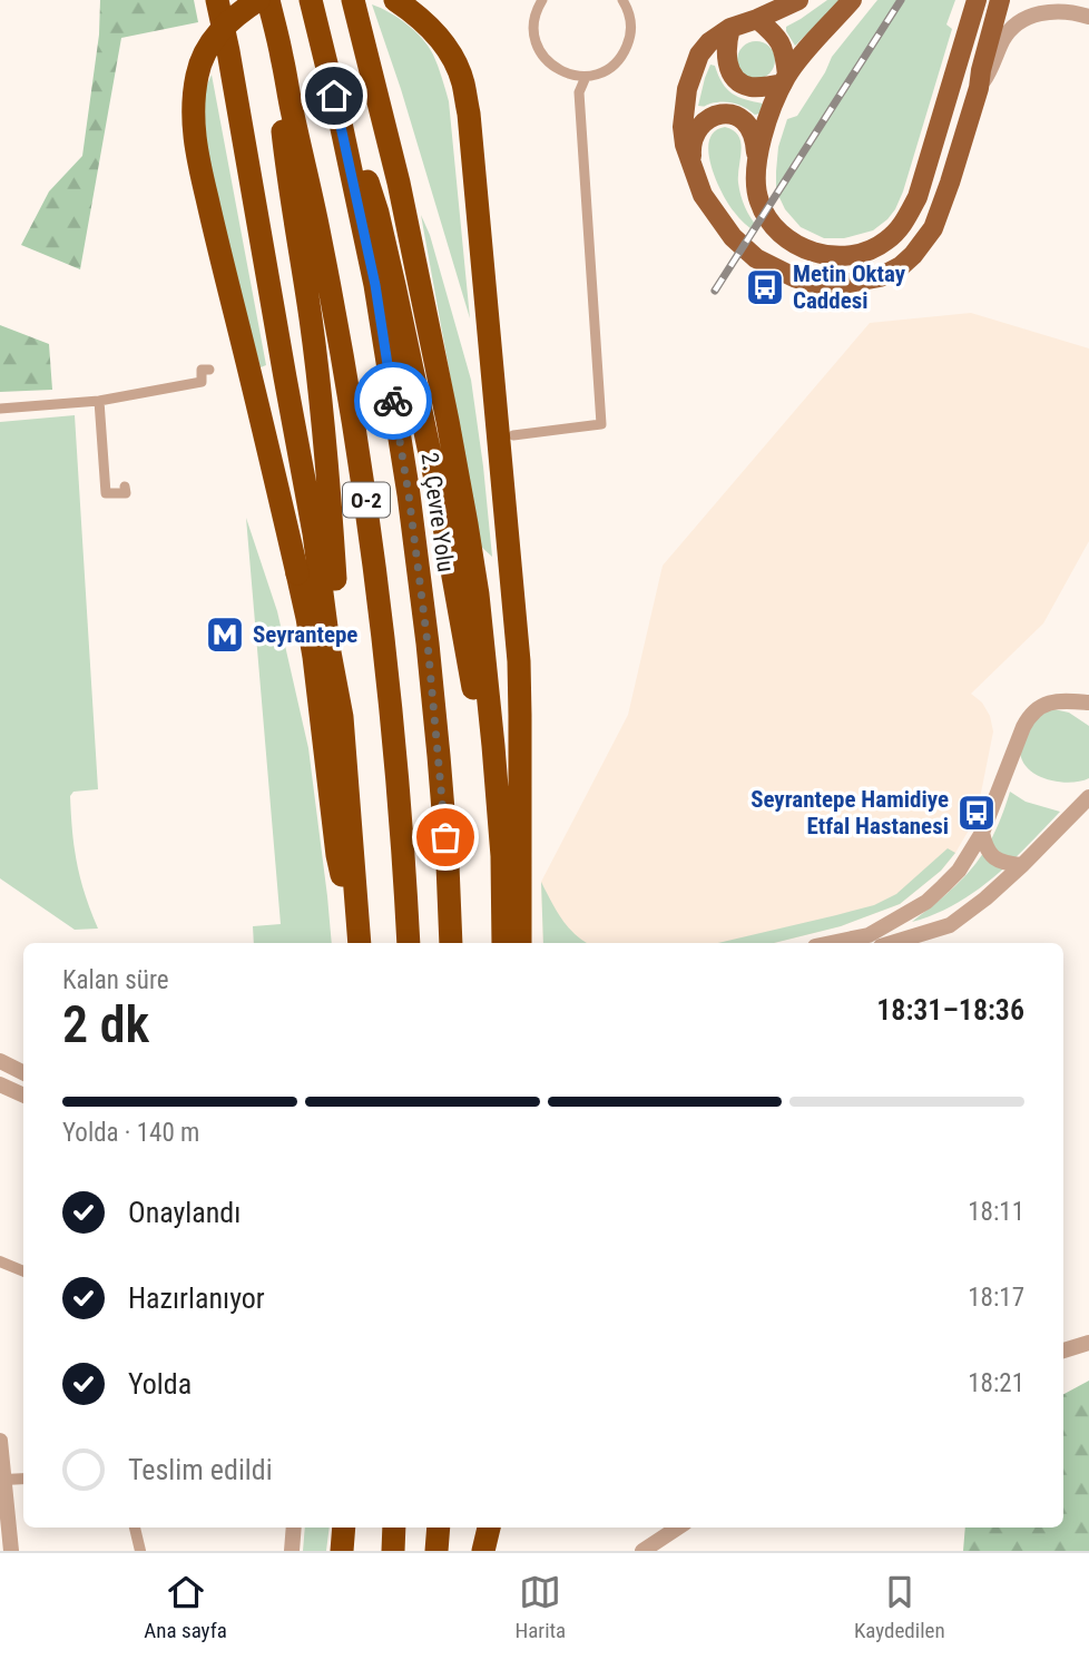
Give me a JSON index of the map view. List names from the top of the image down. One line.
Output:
{"streets":{"highway":["O-2","2. Çevre Yolu"]},"places":{"bus stop":["Metin Oktay Caddesi","Seyrantepe Hamidiye Etfal Hastanesi"],"metro station":["Seyrantepe"]},"page":{"heading":["2 dk","Kalan süre","18:31–18:36"],"bar":"Yolda · 140 m","list":[["Onaylandı","18:11"],["Hazırlanıyor","18:17"],["Yolda","18:21"],"Teslim edildi"],"tabs":["Ana sayfa","Harita","Kaydedilen"]}}
